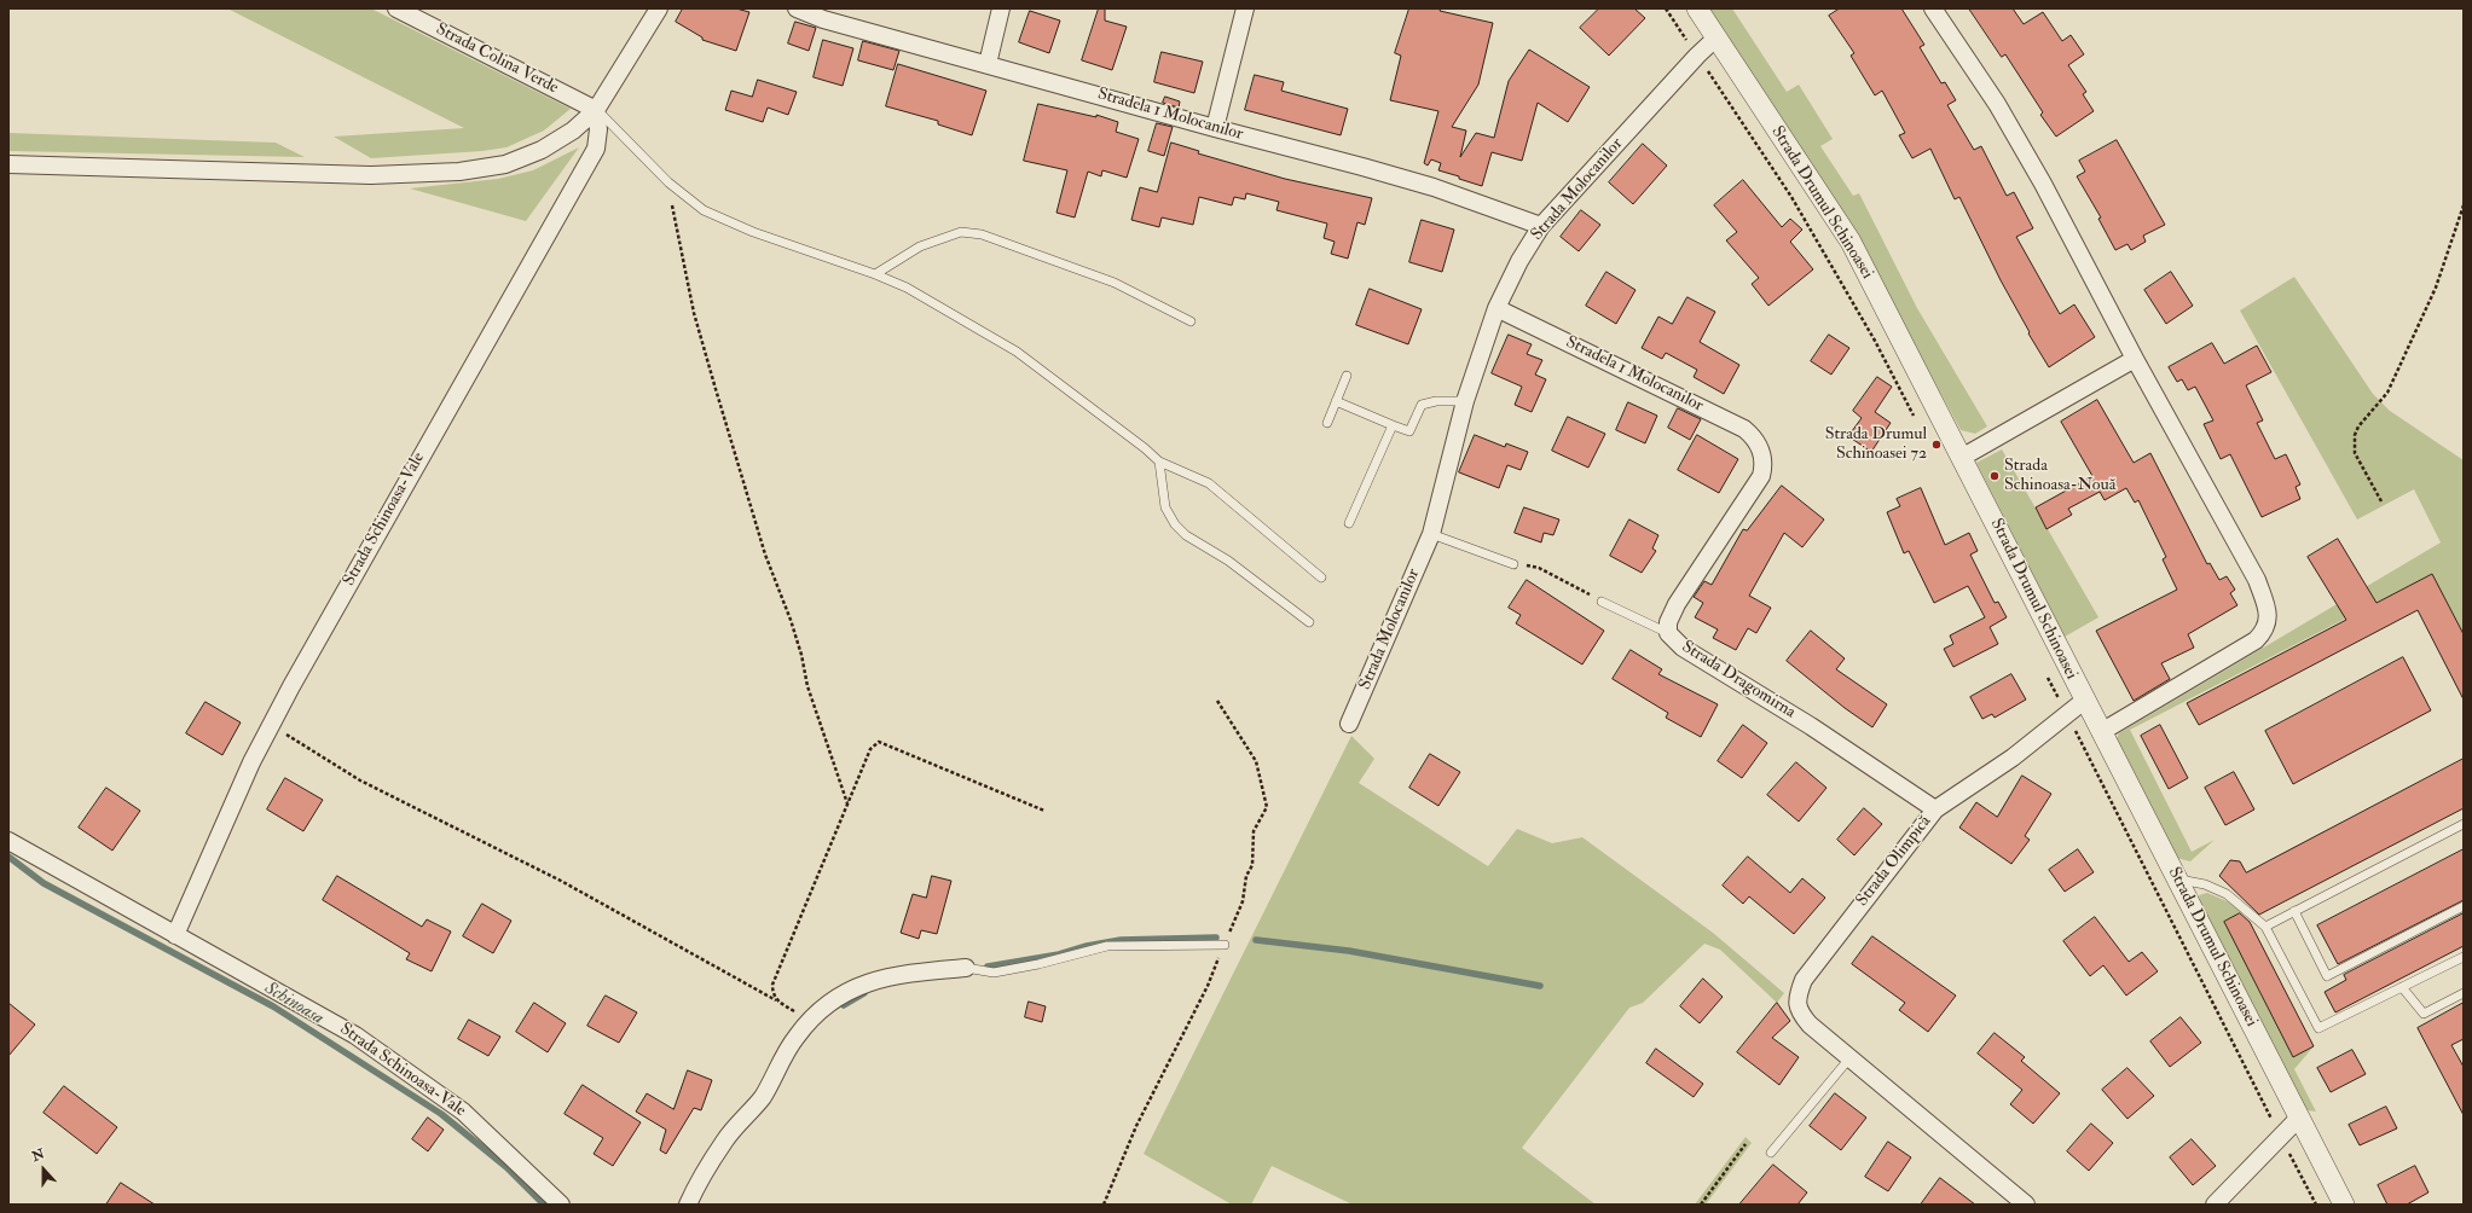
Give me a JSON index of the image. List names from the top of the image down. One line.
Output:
{"streets":{"street":["Strada Colina Verde","Stradela 1 Molocanilor","Strada Molocanilor","Strada Drumul Schinoasei","Strada Schinoasa-Vale","Strada Dragomirna","Strada Olimpică"]},"crossings":[["Strada Colina Verde","Strada Schinoasa-Vale"],["Stradela 1 Molocanilor","Strada Molocanilor"],["Stradela 1 Molocanilor","Strada Dragomirna"],["Strada Molocanilor","Strada Drumul Schinoasei"],["Strada Drumul Schinoasei","Strada Olimpică"],["Strada Dragomirna","Strada Olimpică"]],"water":["Schinoasa"],"places":["Strada Drumul Schinoasei 72","Strada Schinoasa-Nouă"],"north":"top"}
